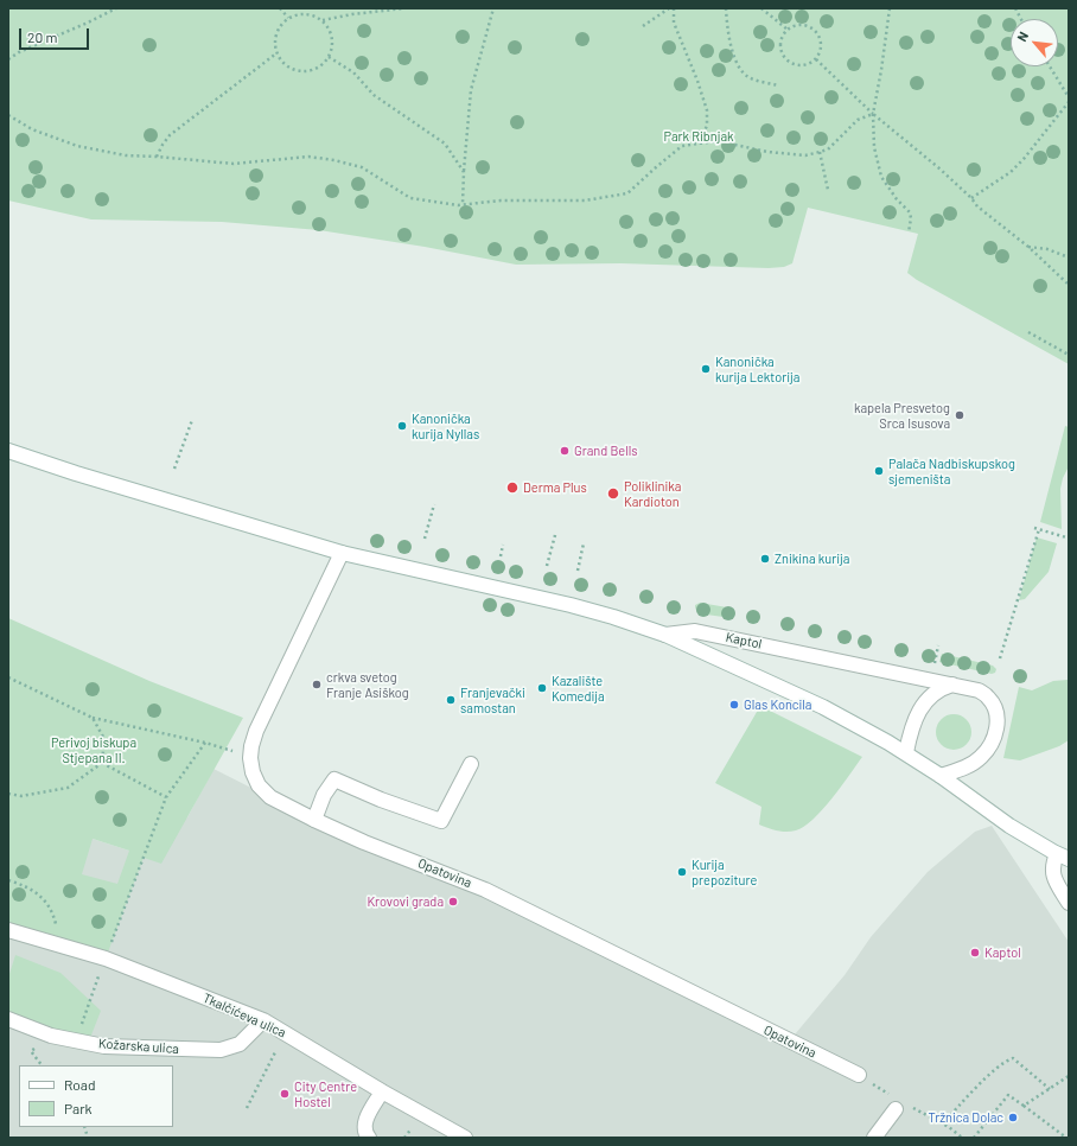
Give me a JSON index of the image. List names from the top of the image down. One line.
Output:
{"streets":{"street":["Kaptol","Opatovina","Tkalčićeva ulica","Kožarska ulica"]},"crossings":[["Tkalčićeva ulica","Kožarska ulica"]],"parks":["Park Ribnjak","Perivoj biskupa Stjepana II."],"places":["Kanonička kurija Lektorija","kapela Presvetog Srca Isusova","Kanonička kurija Nyllas","Grand Bells","Palača Nadbiskupskog sjemeništa","Derma Plus","Poliklinika Kardioton","Znikina kurija","crkva svetog Franje Asiškog","Kazalište Komedija","Franjevački samostan","Glas Koncila","Kurija prepoziture","Krovovi grada","Kaptol","City Centre Hostel","Tržnica Dolac"],"legend":["Road","Park"],"scale_bar":"20 m","north":"top left"}
